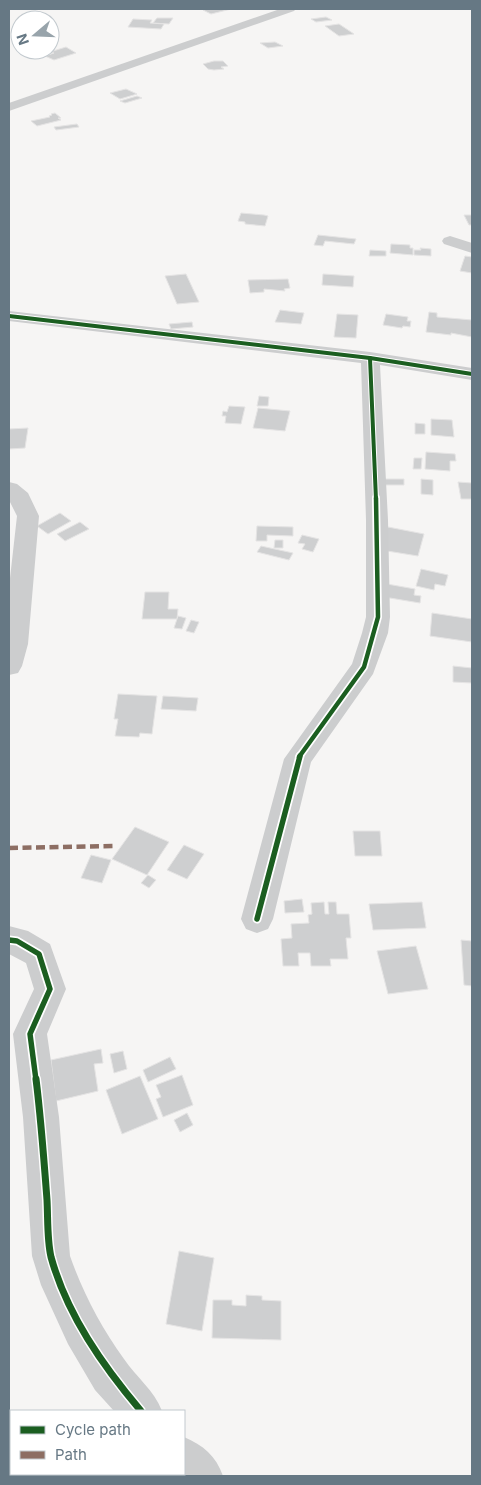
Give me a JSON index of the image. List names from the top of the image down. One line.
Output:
{"legend":["Cycle path","Path"],"north":"left"}
